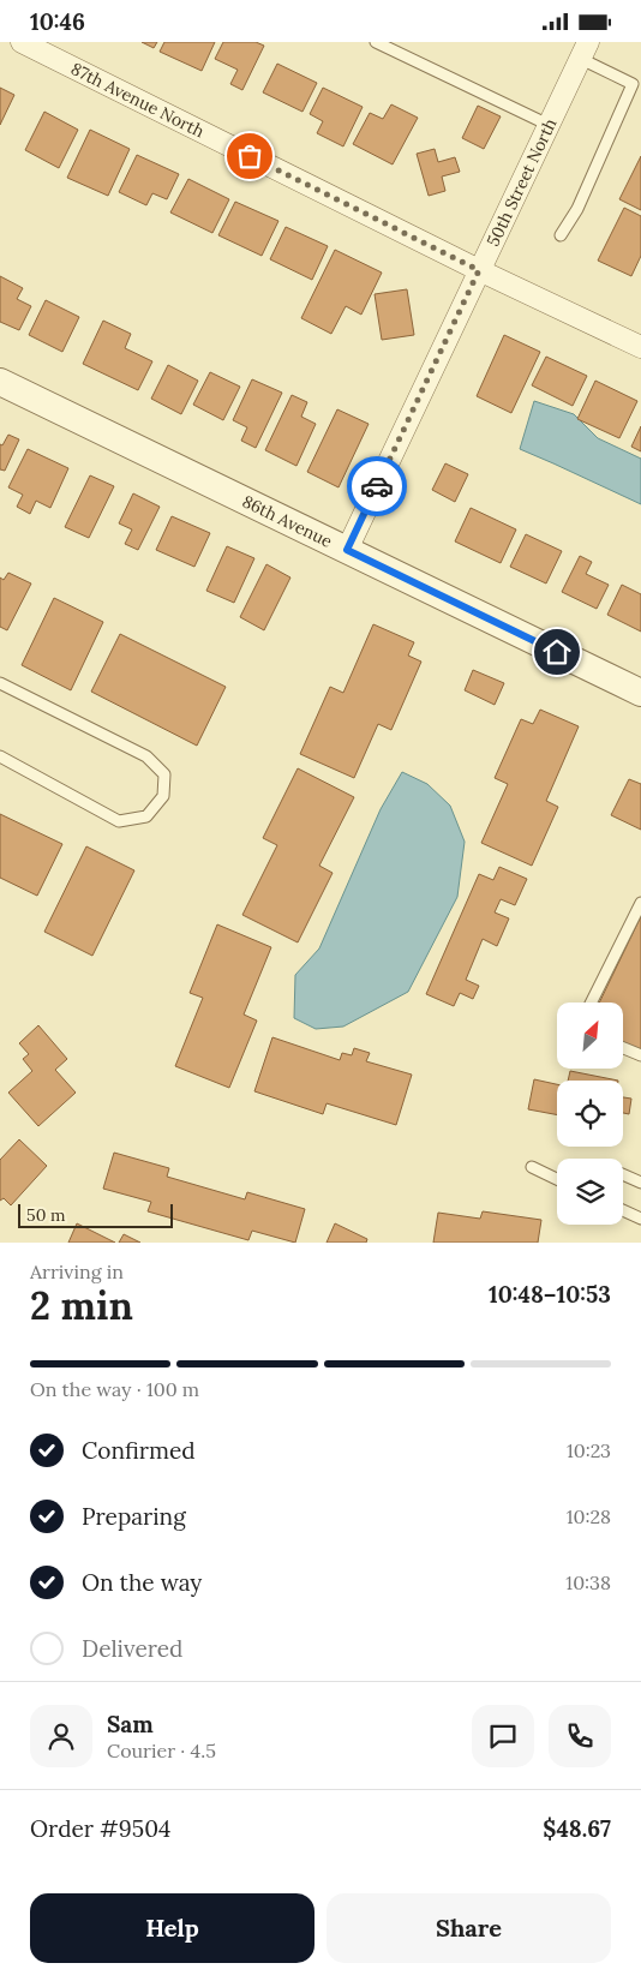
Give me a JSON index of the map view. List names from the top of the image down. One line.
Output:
{"streets":{"street":["87th Avenue North","50th Street North","86th Avenue"]},"crossings":[["87th Avenue North","50th Street North"],["50th Street North","86th Avenue"]],"scale_bar":"50 m","north":"top right","page":{"status":"10:46","scale":"50 m","heading":["2 min","Arriving in","10:48–10:53"],"panel":["Sam","Courier · 4.5","Order #9504","$48.67"],"bar":"On the way · 100 m","list":[["Confirmed","10:23"],["Preparing","10:28"],["On the way","10:38"],"Delivered"],"buttons":["Help","Share"]}}
